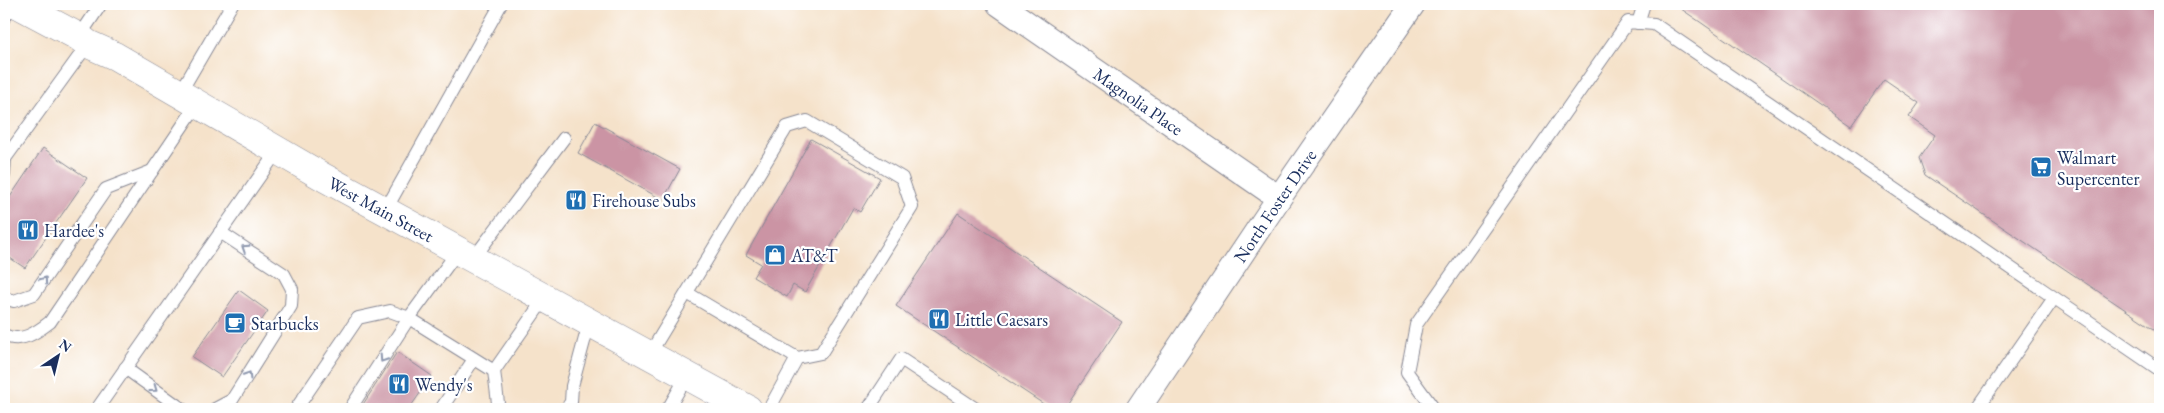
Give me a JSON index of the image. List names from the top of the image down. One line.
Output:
{"streets":{"main road":["West Main Street"],"street":["Magnolia Place","North Foster Drive"]},"crossings":[["Magnolia Place","North Foster Drive"]],"places":{"supermarket":["Walmart Supercenter"],"restaurant":["Firehouse Subs","Hardee's","Little Caesars","Wendy's"],"shop":["AT&T"],"cafe":["Starbucks"]},"north":"top right"}
